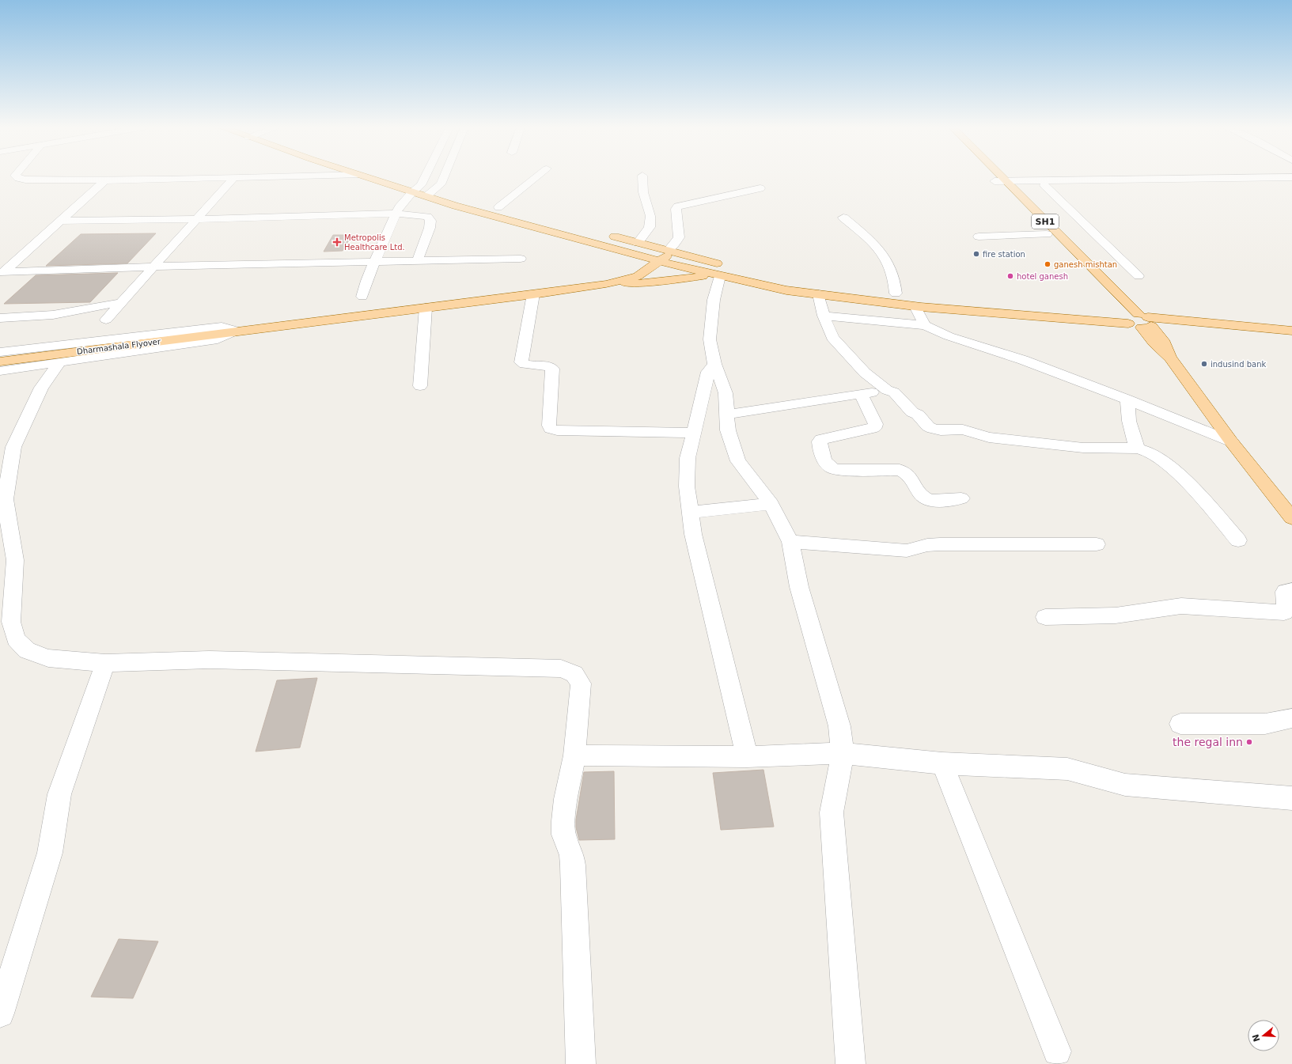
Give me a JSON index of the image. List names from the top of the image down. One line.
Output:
{"streets":{"main road":["SH1","Dharmashala Flyover"]},"places":{"health":["Metropolis Healthcare Ltd."],"other":["fire station","ganesh mishtan","hotel ganesh","indusind bank","the regal inn"]},"north":"left"}
